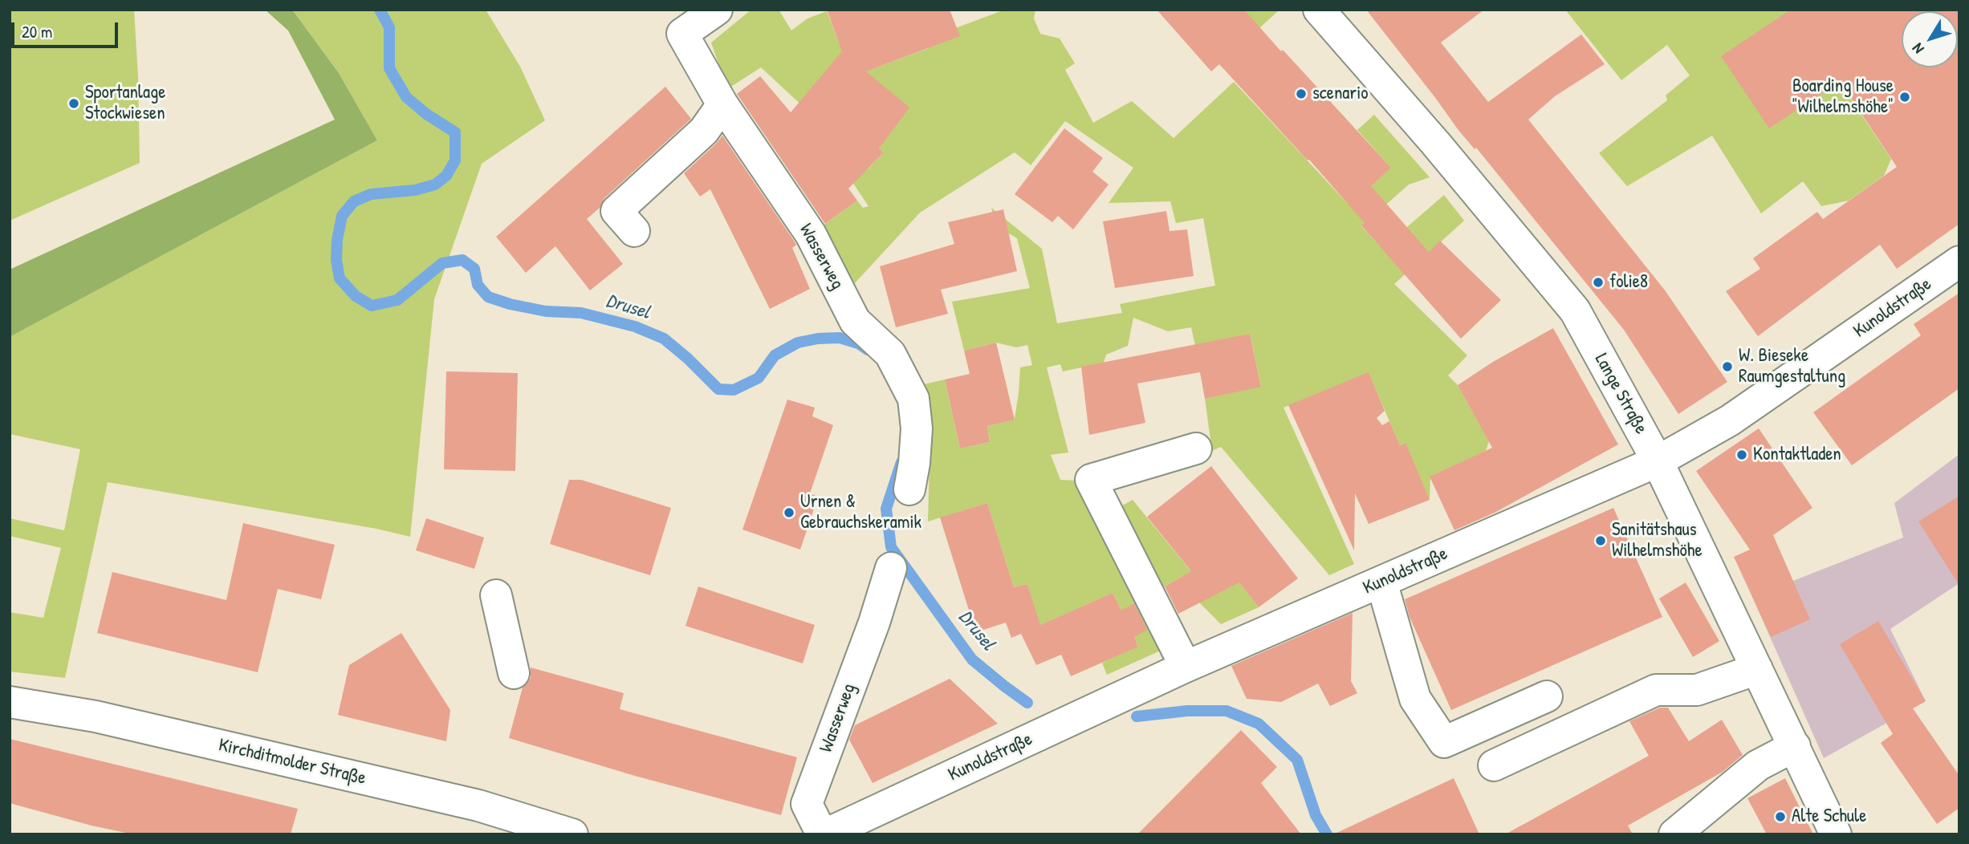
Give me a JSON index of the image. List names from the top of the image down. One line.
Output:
{"streets":{"street":["Wasserweg","Kunoldstraße","Lange Straße","Kirchditmolder Straße"]},"crossings":[["Wasserweg","Kunoldstraße"],["Kunoldstraße","Lange Straße"]],"water":["Drusel"],"places":["scenario","Boarding House \"Wilhelmshöhe\"","Sportanlage Stockwiesen","folie8","W. Bieseke Raumgestaltung","Kontaktladen","Urnen & Gebrauchskeramik","Sanitätshaus Wilhelmshöhe","Alte Schule"],"scale_bar":"20 m","north":"bottom left"}
